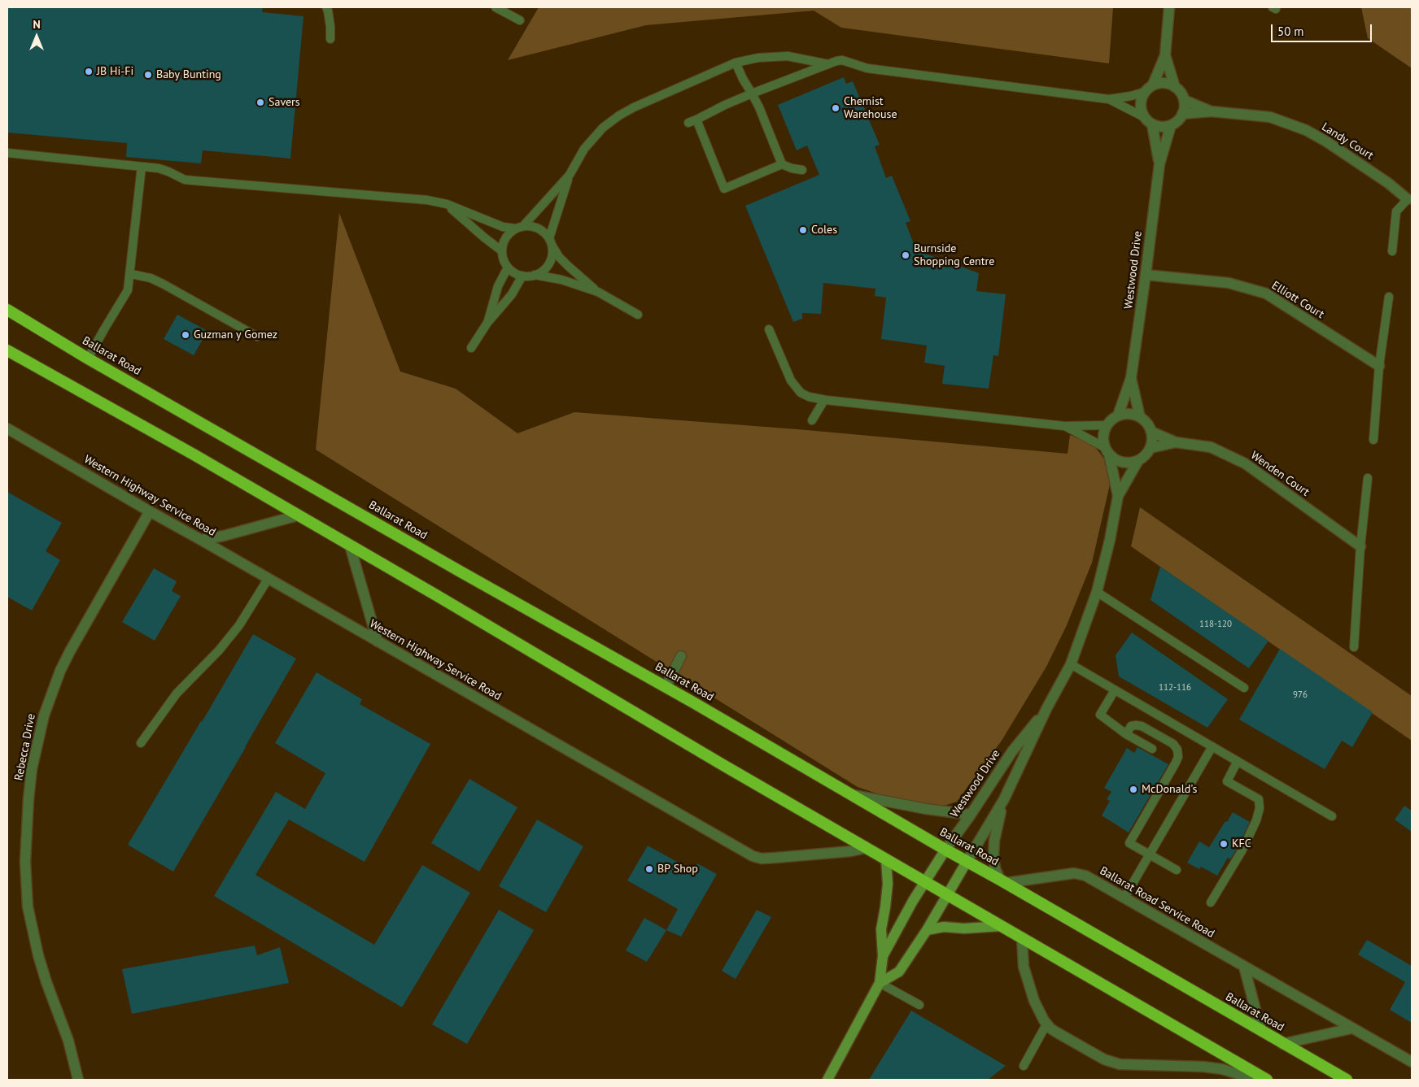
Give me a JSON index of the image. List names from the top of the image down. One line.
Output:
{"streets":{"highway":["Ballarat Road"],"main road":["Westwood Drive"],"street":["Landy Court","Elliott Court","Wenden Court","Western Highway Service Road","Rebecca Drive","Ballarat Road Service Road"]},"crossings":[["Landy Court","Westwood Drive"],["Westwood Drive","Elliott Court"],["Westwood Drive","Ballarat Road"],["Westwood Drive","Wenden Court"],["Ballarat Road","Ballarat Road Service Road"],["Western Highway Service Road","Rebecca Drive"]],"places":["JB Hi-Fi","Baby Bunting","Savers","Chemist Warehouse","Coles","Burnside Shopping Centre","Guzman y Gomez","McDonald's","KFC","BP Shop"],"house_numbers":["118-120","112-116","976"],"scale_bar":"50 m","north":"top"}
